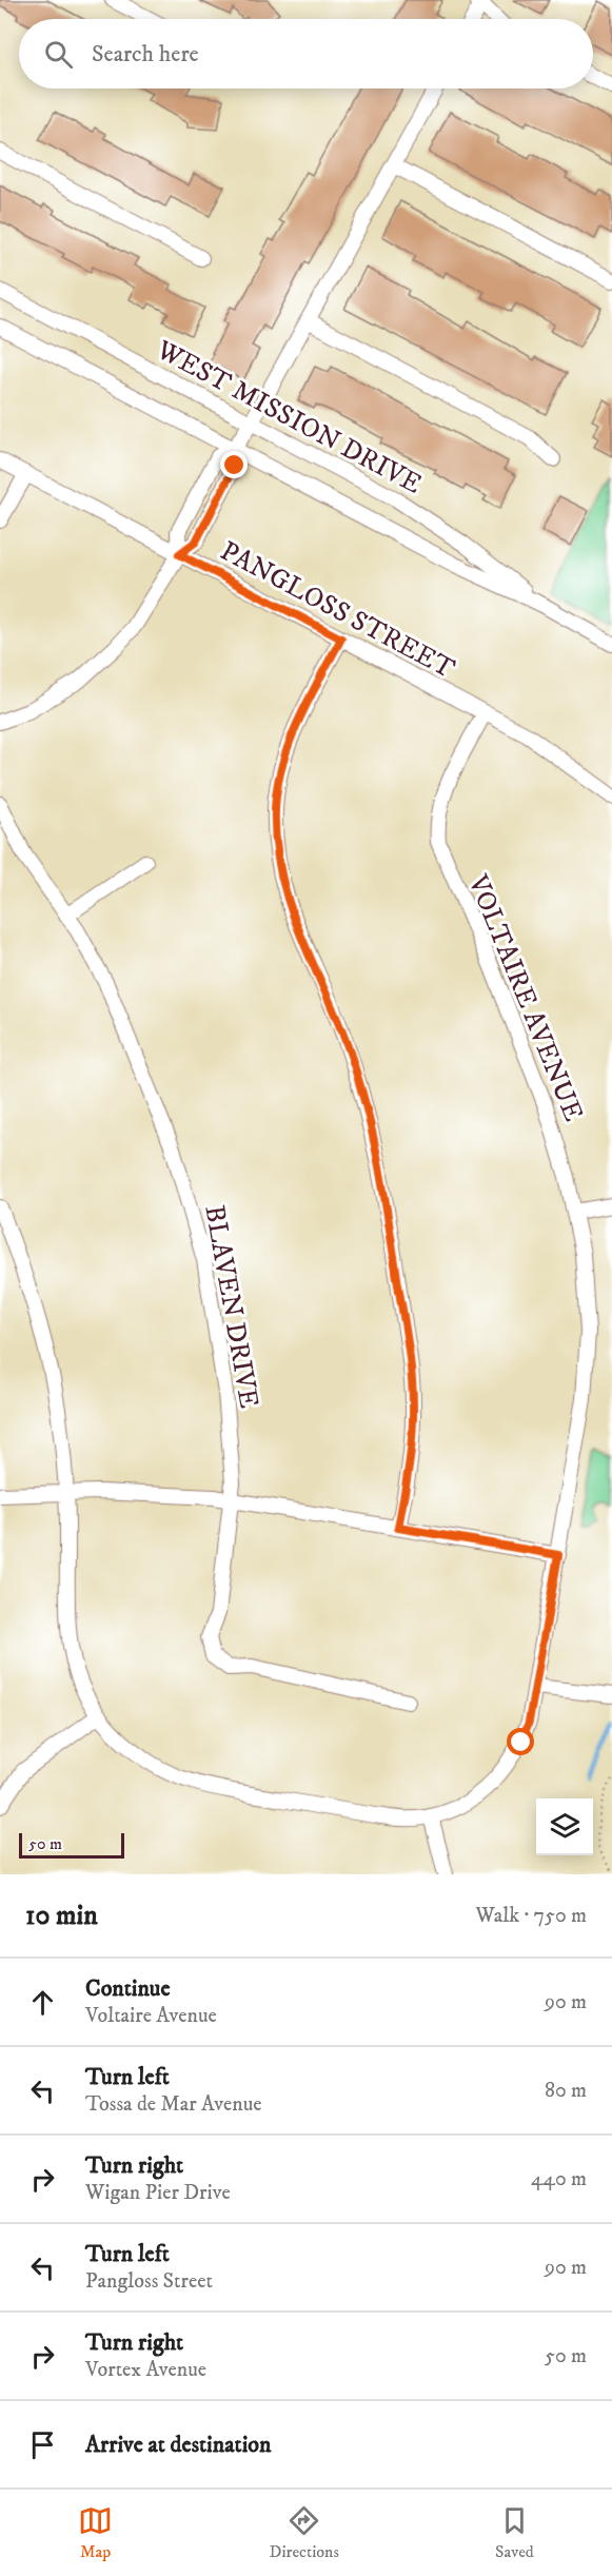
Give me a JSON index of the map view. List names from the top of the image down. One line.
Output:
{"streets":{"street":["WEST MISSION DRIVE","PANGLOSS STREET","VOLTAIRE AVENUE","BLAVEN DRIVE"]},"crossings":[["PANGLOSS STREET","VOLTAIRE AVENUE"]],"scale_bar":"50 m","page":{"search":"Search here","scale":"50 m","heading":["10 min","Walk · 750 m"],"list":[["Continue","Voltaire Avenue","90 m"],["Turn left","Tossa de Mar Avenue","80 m"],["Turn right","Wigan Pier Drive","440 m"],["Turn left","Pangloss Street","90 m"],["Turn right","Vortex Avenue","50 m"],"Arrive at destination"],"nav":["Map","Directions","Saved"]}}
